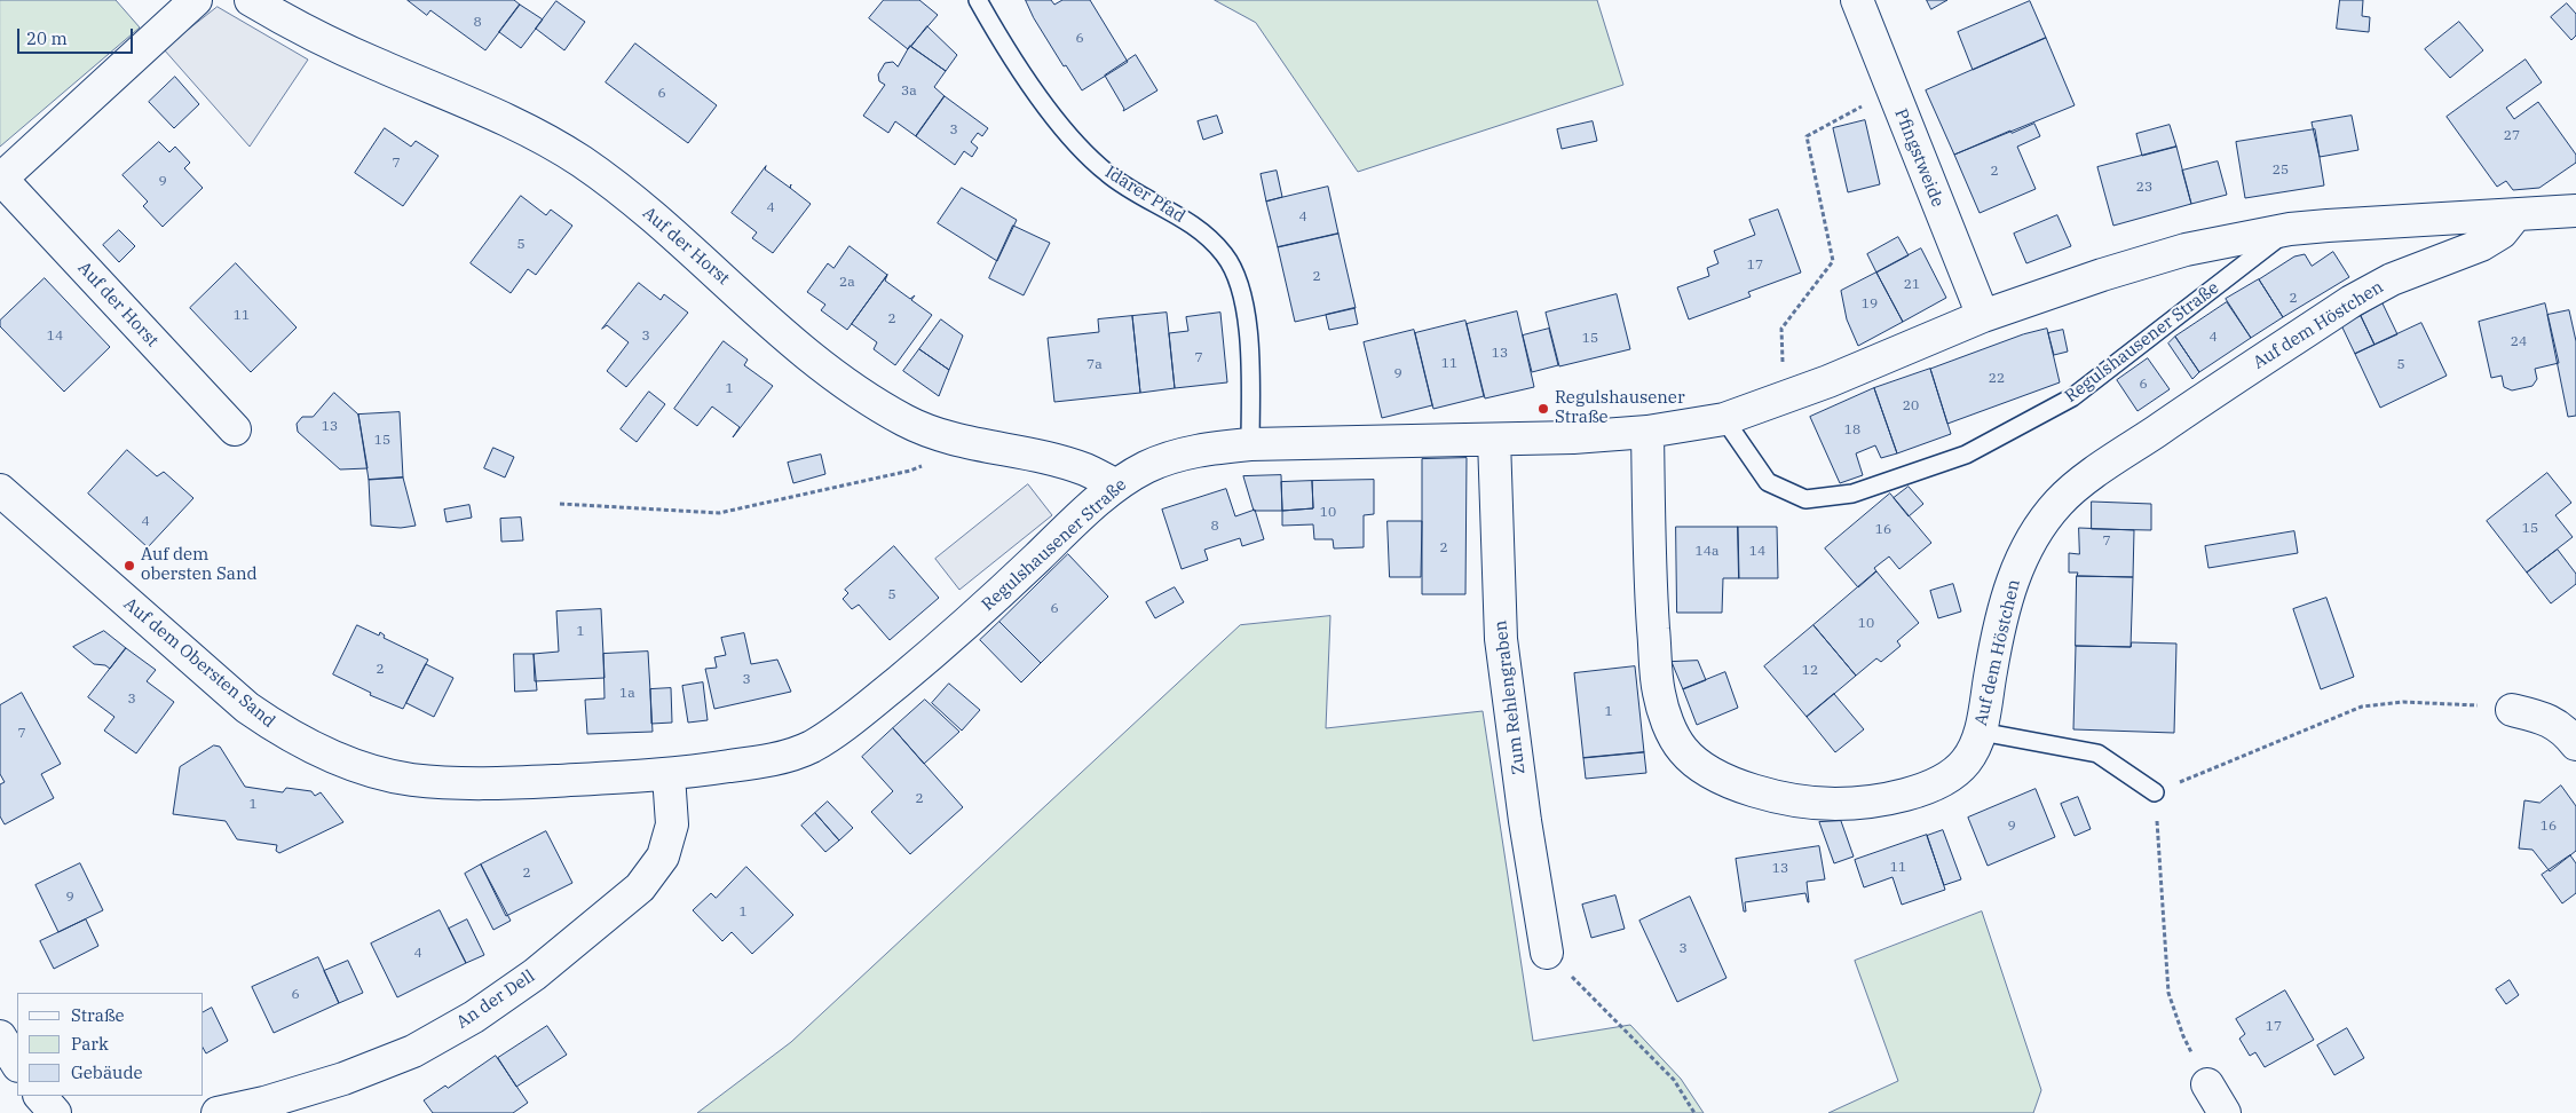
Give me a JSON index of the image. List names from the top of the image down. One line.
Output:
{"streets":{"street":["Pfingstweide","Auf der Horst","Auf dem Höstchen","Regulshausener Straße","Auf dem Obersten Sand","Zum Rehlengraben","An der Dell"],"lane":["Idarer Pfad"]},"crossings":[["Pfingstweide","Regulshausener Straße"],["Idarer Pfad","Regulshausener Straße"],["Auf der Horst","Regulshausener Straße"],["Auf dem Höstchen","Regulshausener Straße"],["Regulshausener Straße","Auf dem Obersten Sand"],["Regulshausener Straße","Zum Rehlengraben"],["Regulshausener Straße","An der Dell"],["Auf dem Obersten Sand","An der Dell"]],"places":["Regulshausener Straße","Auf dem obersten Sand"],"house_numbers":["8","6","3a","6","3","27","7","25","2","9","23","4","4","5","17","2","2a","21","2","19","11","2","14","3","4","15","24","13","7","11","7a","5","9","22","6","1","20","13","18","15","10","4","8","15","16","7","2","14a","14","5","6","10","1","2","12","3","1a","3","1","7","2","1","9","16","11","13","2","9","1","3","4","6","17"],"legend":["Straße","Park","Gebäude"],"scale_bar":"20 m"}
